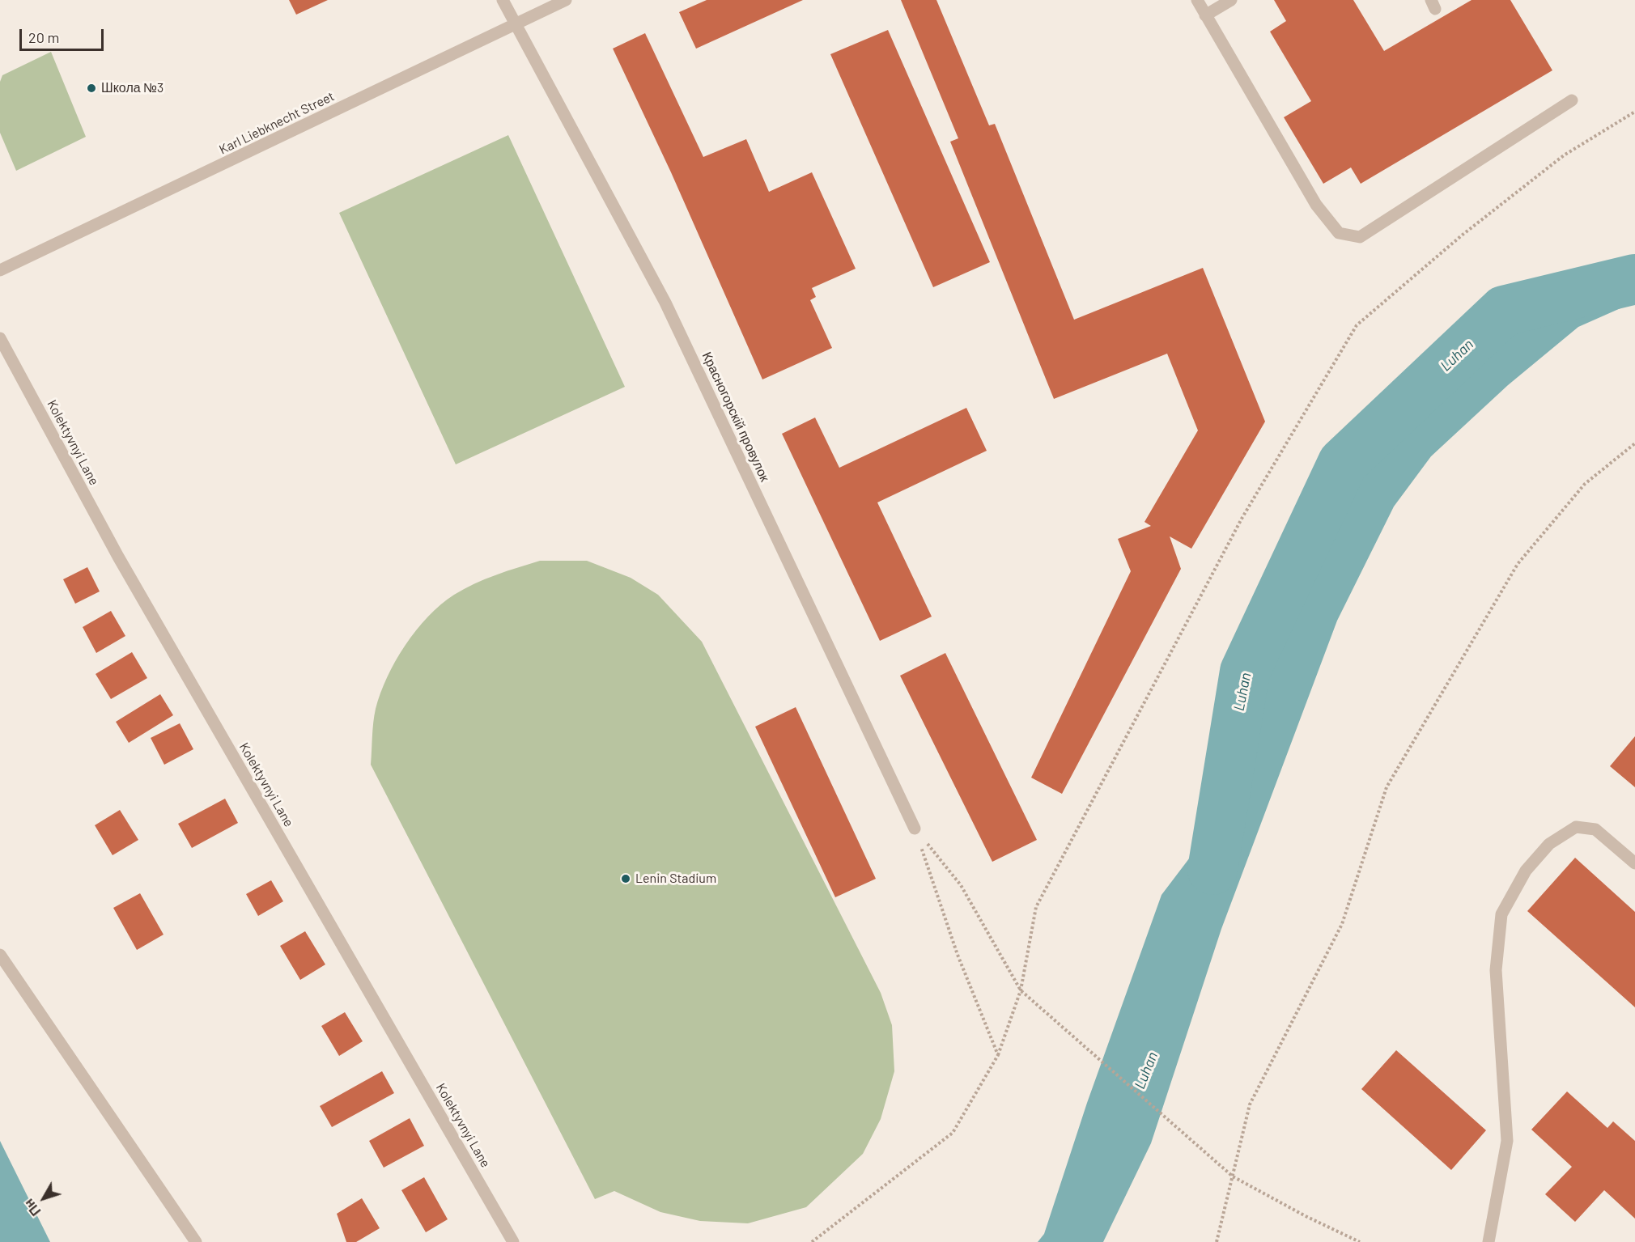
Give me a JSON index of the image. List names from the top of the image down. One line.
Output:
{"streets":{"street":["Karl Liebknecht Street","Красногорскій провулок","Kolektyvnyi Lane"]},"crossings":[["Karl Liebknecht Street","Красногорскій провулок"]],"water":["Luhan"],"places":["Школа №3","Lenin Stadium"],"scale_bar":"20 m","north":"bottom left"}
